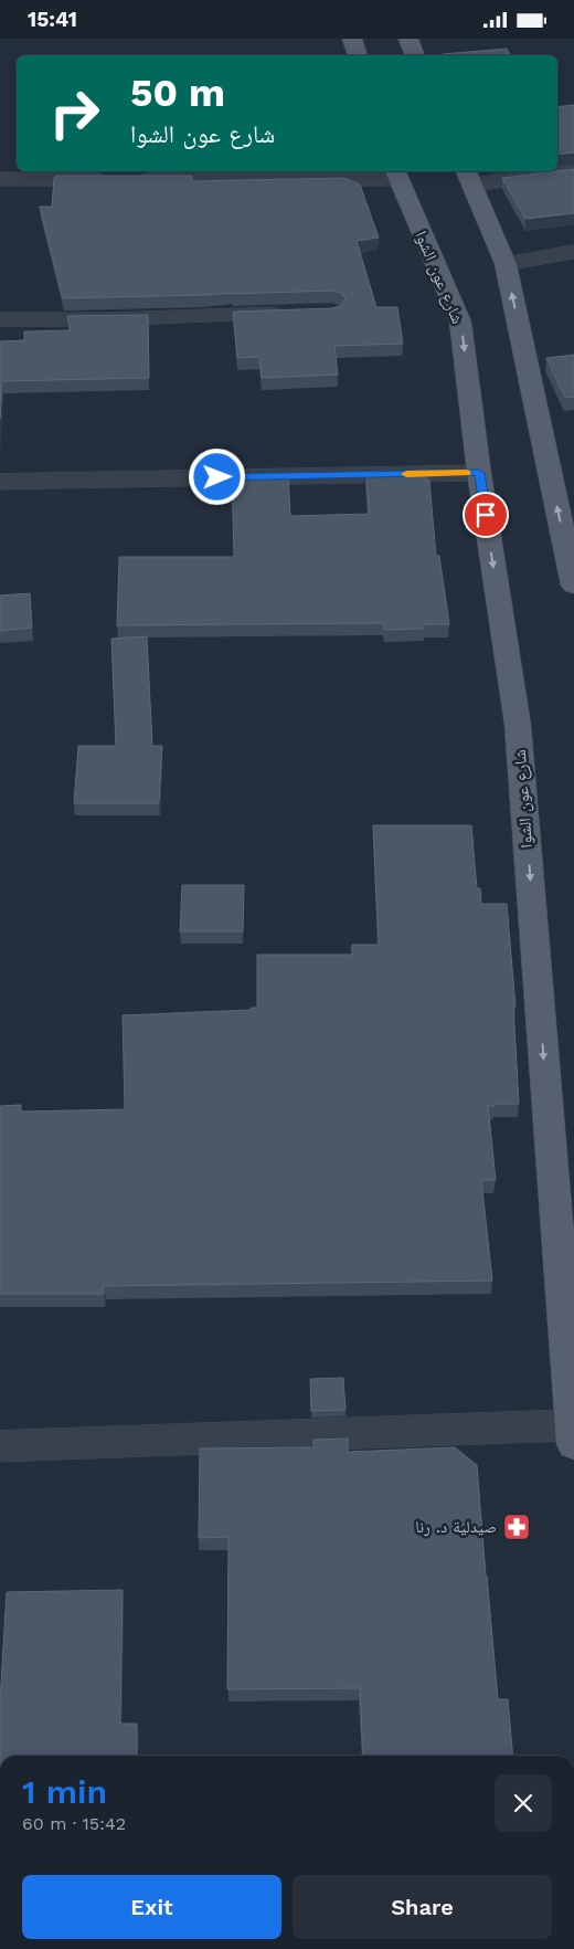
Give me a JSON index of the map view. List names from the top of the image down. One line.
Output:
{"streets":{"main road":["شارع عون الشوا"]},"places":{"pharmacy":["صيدلية د. رنا"]},"page":{"status":"15:41","turn":["50 m","شارع عون الشوا"],"heading":["1 min","60 m · 15:42"],"buttons":["Exit","Share"]}}
